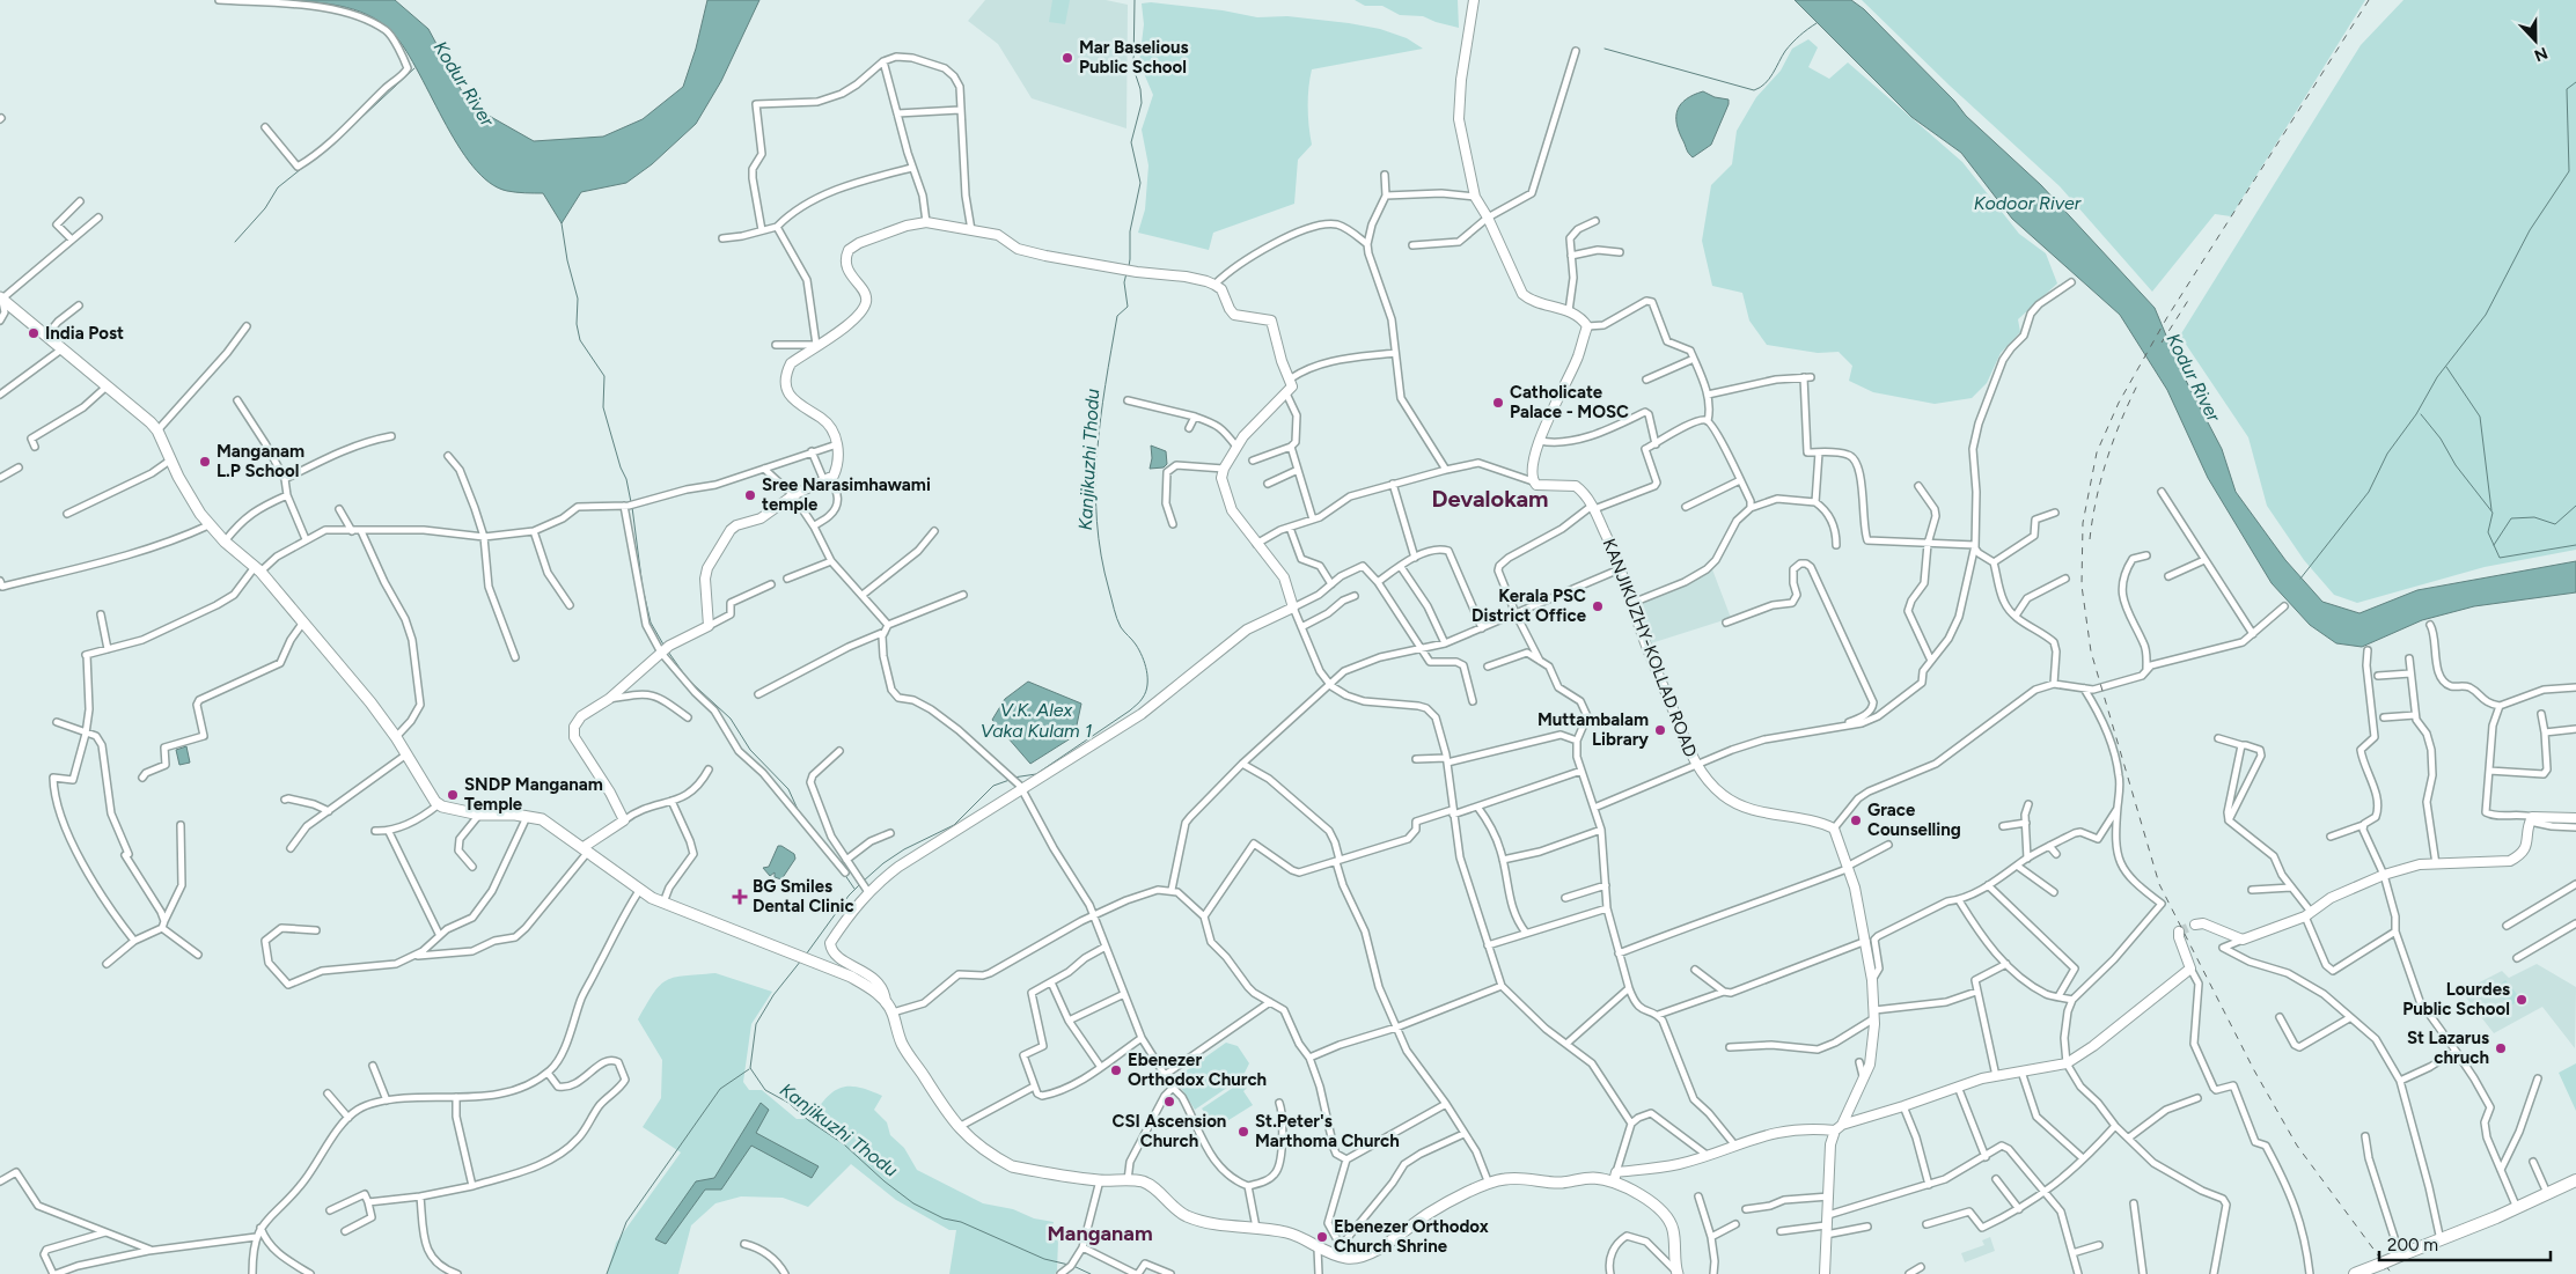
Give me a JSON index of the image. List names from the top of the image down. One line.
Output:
{"streets":{"street":["KANJIKUZHY-KOLLAD ROAD"]},"districts":["Devalokam","Manganam"],"water":["Kodur River","Kodoor River","Kanjikuzhi Thodu","V.K. Alex Vaka Kulam 1"],"places":{"other":["Mar Baselious Public School","India Post","Catholicate Palace - MOSC","Manganam L.P School","Sree Narasimhawami temple","Kerala PSC District Office","Muttambalam Library","SNDP Manganam Temple","Grace Counselling","Lourdes Public School","St Lazarus chruch","Ebenezer Orthodox Church","CSI Ascension Church","St.Peter's Marthoma Church","Ebenezer Orthodox Church Shrine"],"health":["BG Smiles Dental Clinic"]},"scale_bar":"200 m","north":"bottom"}
